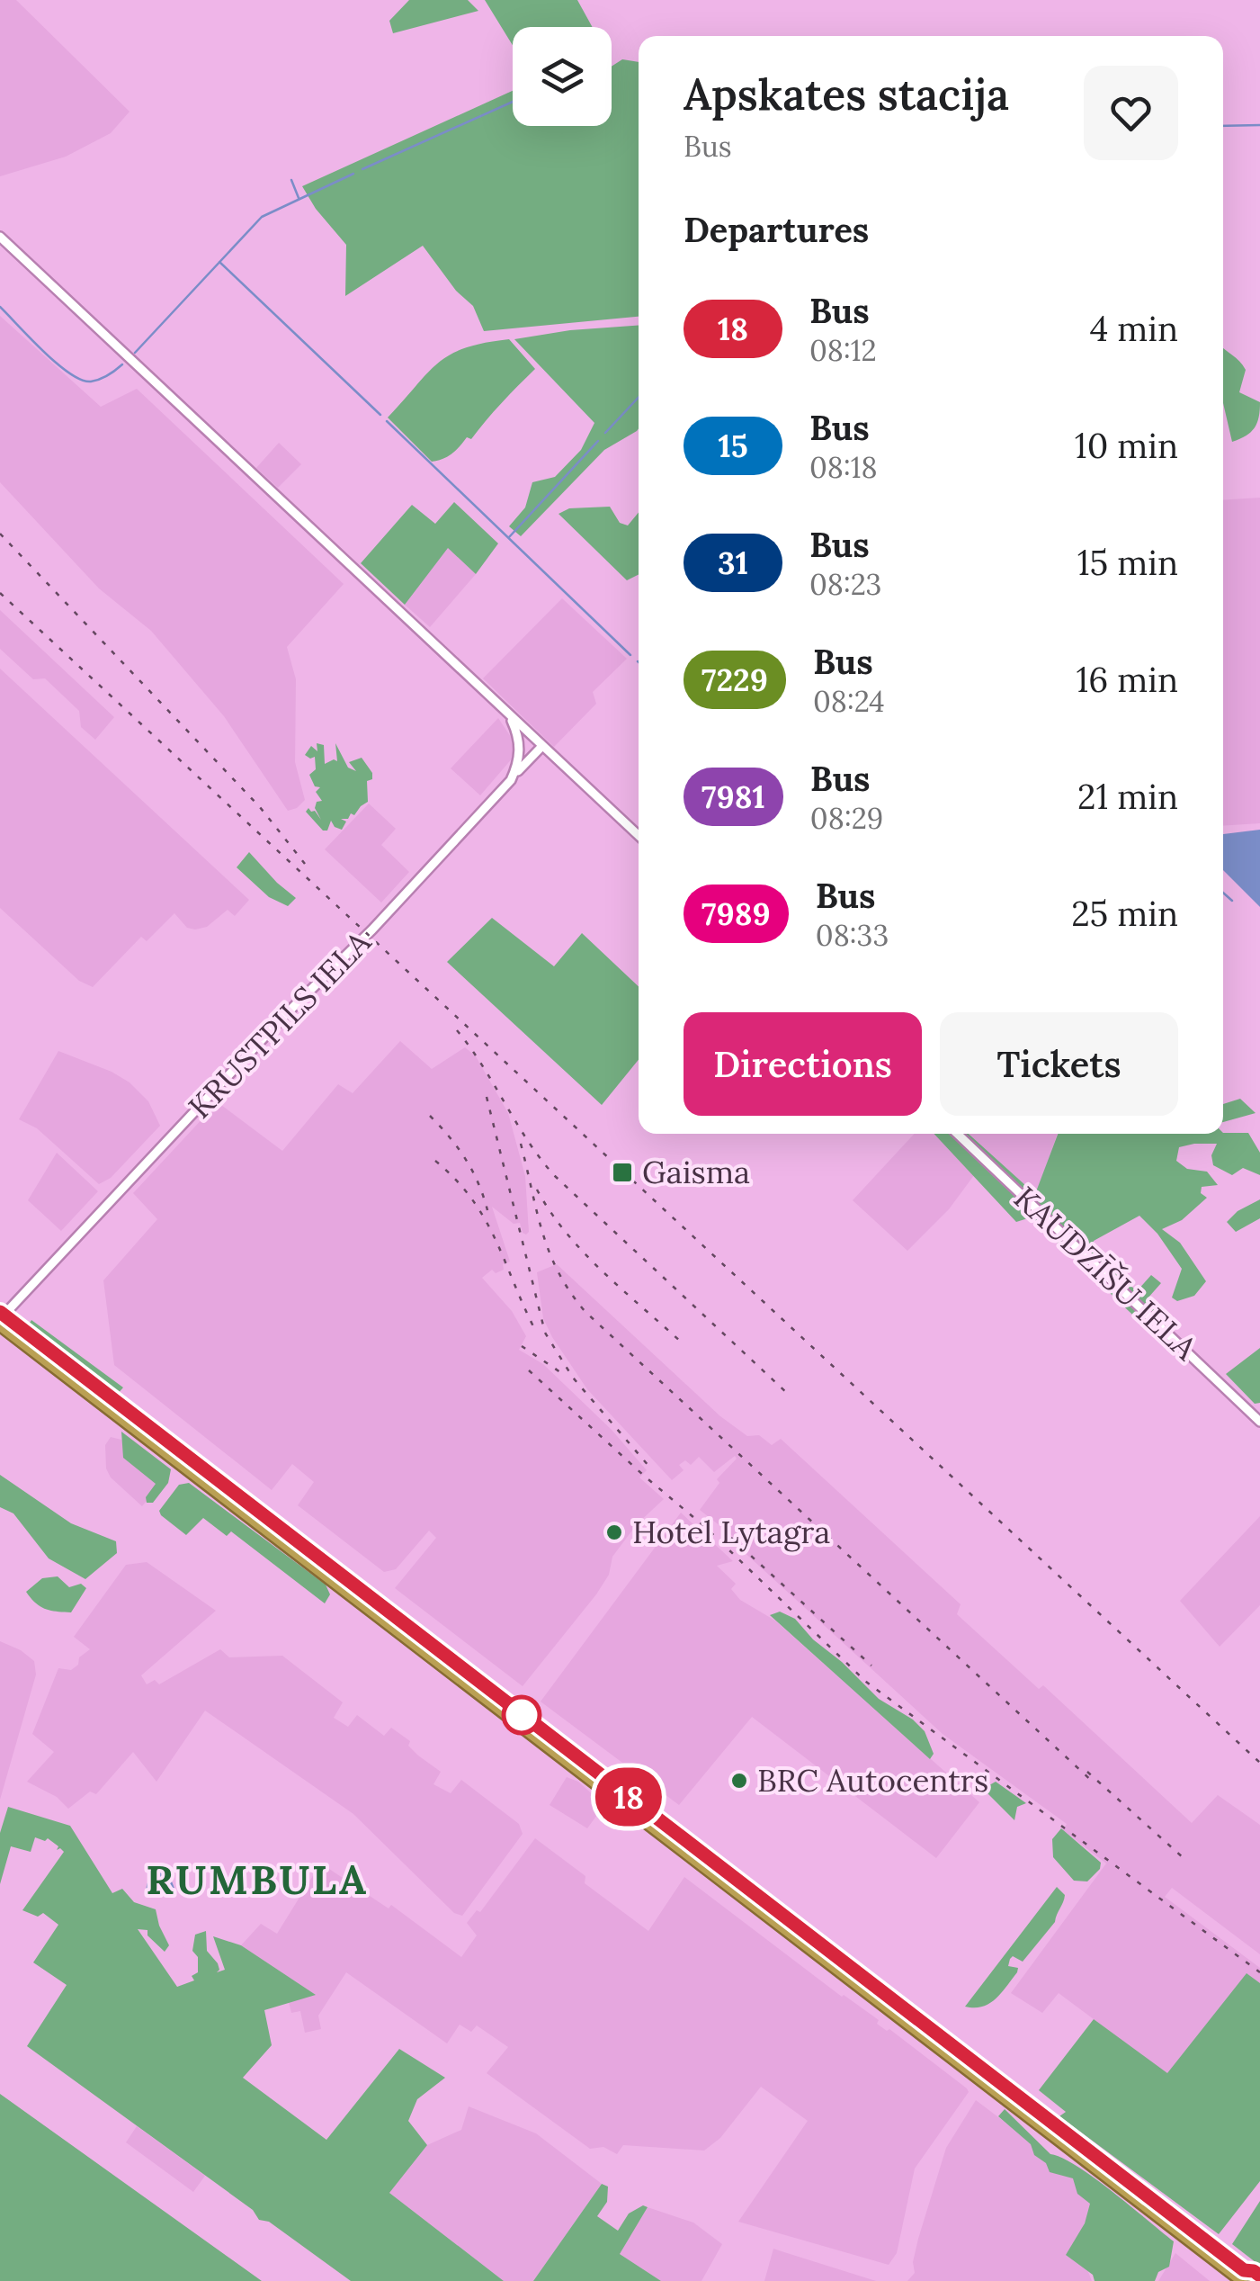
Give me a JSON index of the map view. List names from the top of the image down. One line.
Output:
{"streets":{"street":["KRUSTPILS IELA","KAUDZĪŠU IELA"]},"districts":["RUMBULA"],"places":{"transit":["Gaisma"],"other":["Hotel Lytagra","BRC Autocentrs"]},"lines":["bus line 18"],"page":{"on_map":"18","heading":[["Apskates stacija","Bus"],"Departures"],"list":[{"mark":"18","name":"Bus","note":"08:12","value":"4 min"},{"mark":"15","name":"Bus","note":"08:18","value":"10 min"},{"mark":"31","name":"Bus","note":"08:23","value":"15 min"},{"mark":"7229","name":"Bus","note":"08:24","value":"16 min"},{"mark":"7981","name":"Bus","note":"08:29","value":"21 min"},{"mark":"7989","name":"Bus","note":"08:33","value":"25 min"}],"buttons":["Directions","Tickets"]}}
